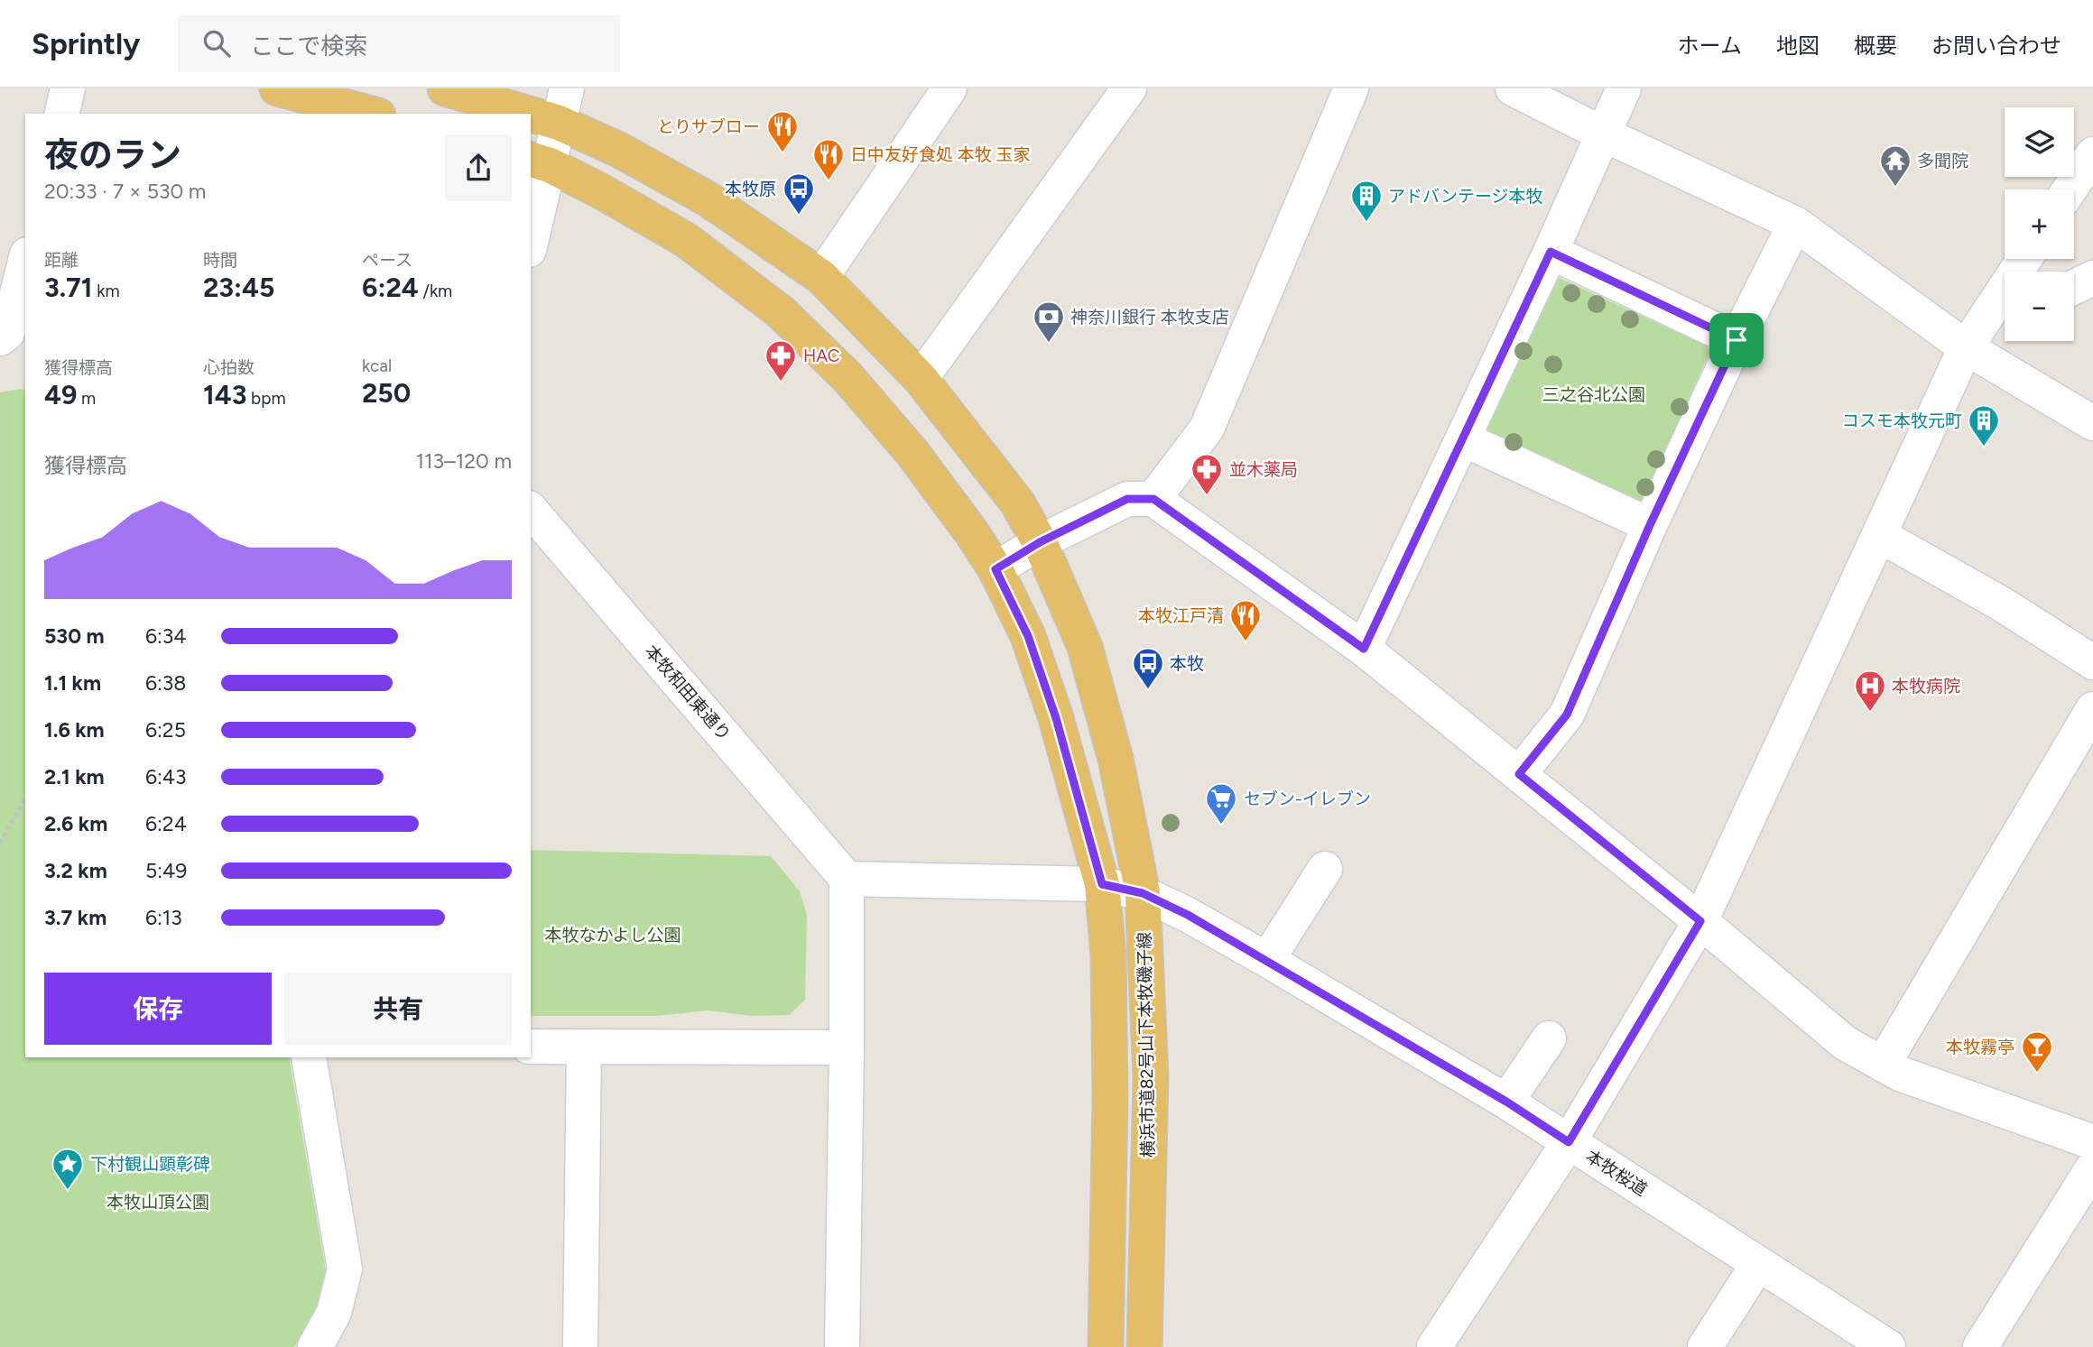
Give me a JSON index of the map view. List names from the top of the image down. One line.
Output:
{"streets":{"main road":["横浜市道82号山下本牧磯子線"],"street":["本牧和田東通り","本牧桜道"]},"crossings":[["本牧和田東通り","本牧桜道"],["横浜市道82号山下本牧磯子線","本牧桜道"]],"parks":["三之谷北公園","本牧なかよし公園","本牧山頂公園"],"places":{"restaurant":["とりサブロー","日中友好食処 本牧 玉家","本牧江戸清"],"temple":["多聞院"],"bus stop":["本牧原","本牧"],"building":["アドバンテージ本牧","コスモ本牧元町"],"bank":["神奈川銀行 本牧支店"],"pharmacy":["HAC","並木薬局"],"hospital":["本牧病院"],"supermarket":["セブン-イレブン"],"bar":["本牧霧亭"],"place":["下村観山顕彰碑"]},"page":{"header":"Sprintly","search":"ここで検索","nav":["ホーム","地図","概要","お問い合わせ"],"map_buttons":["+","−"],"heading":["夜のラン","20:33 · 7 × 530 m"],"stats":[["距離","3.71 km"],["時間","23:45"],["ペース","6:24 /km"],["獲得標高","49 m"],["心拍数","143 bpm"],["kcal","250"]],"chart":["獲得標高","113–120 m"],"list":[{"name":"530 m","note":"6:34"},{"name":"1.1 km","note":"6:38"},{"name":"1.6 km","note":"6:25"},{"name":"2.1 km","note":"6:43"},{"name":"2.6 km","note":"6:24"},{"name":"3.2 km","note":"5:49"},{"name":"3.7 km","note":"6:13"}],"buttons":["保存","共有"]}}
